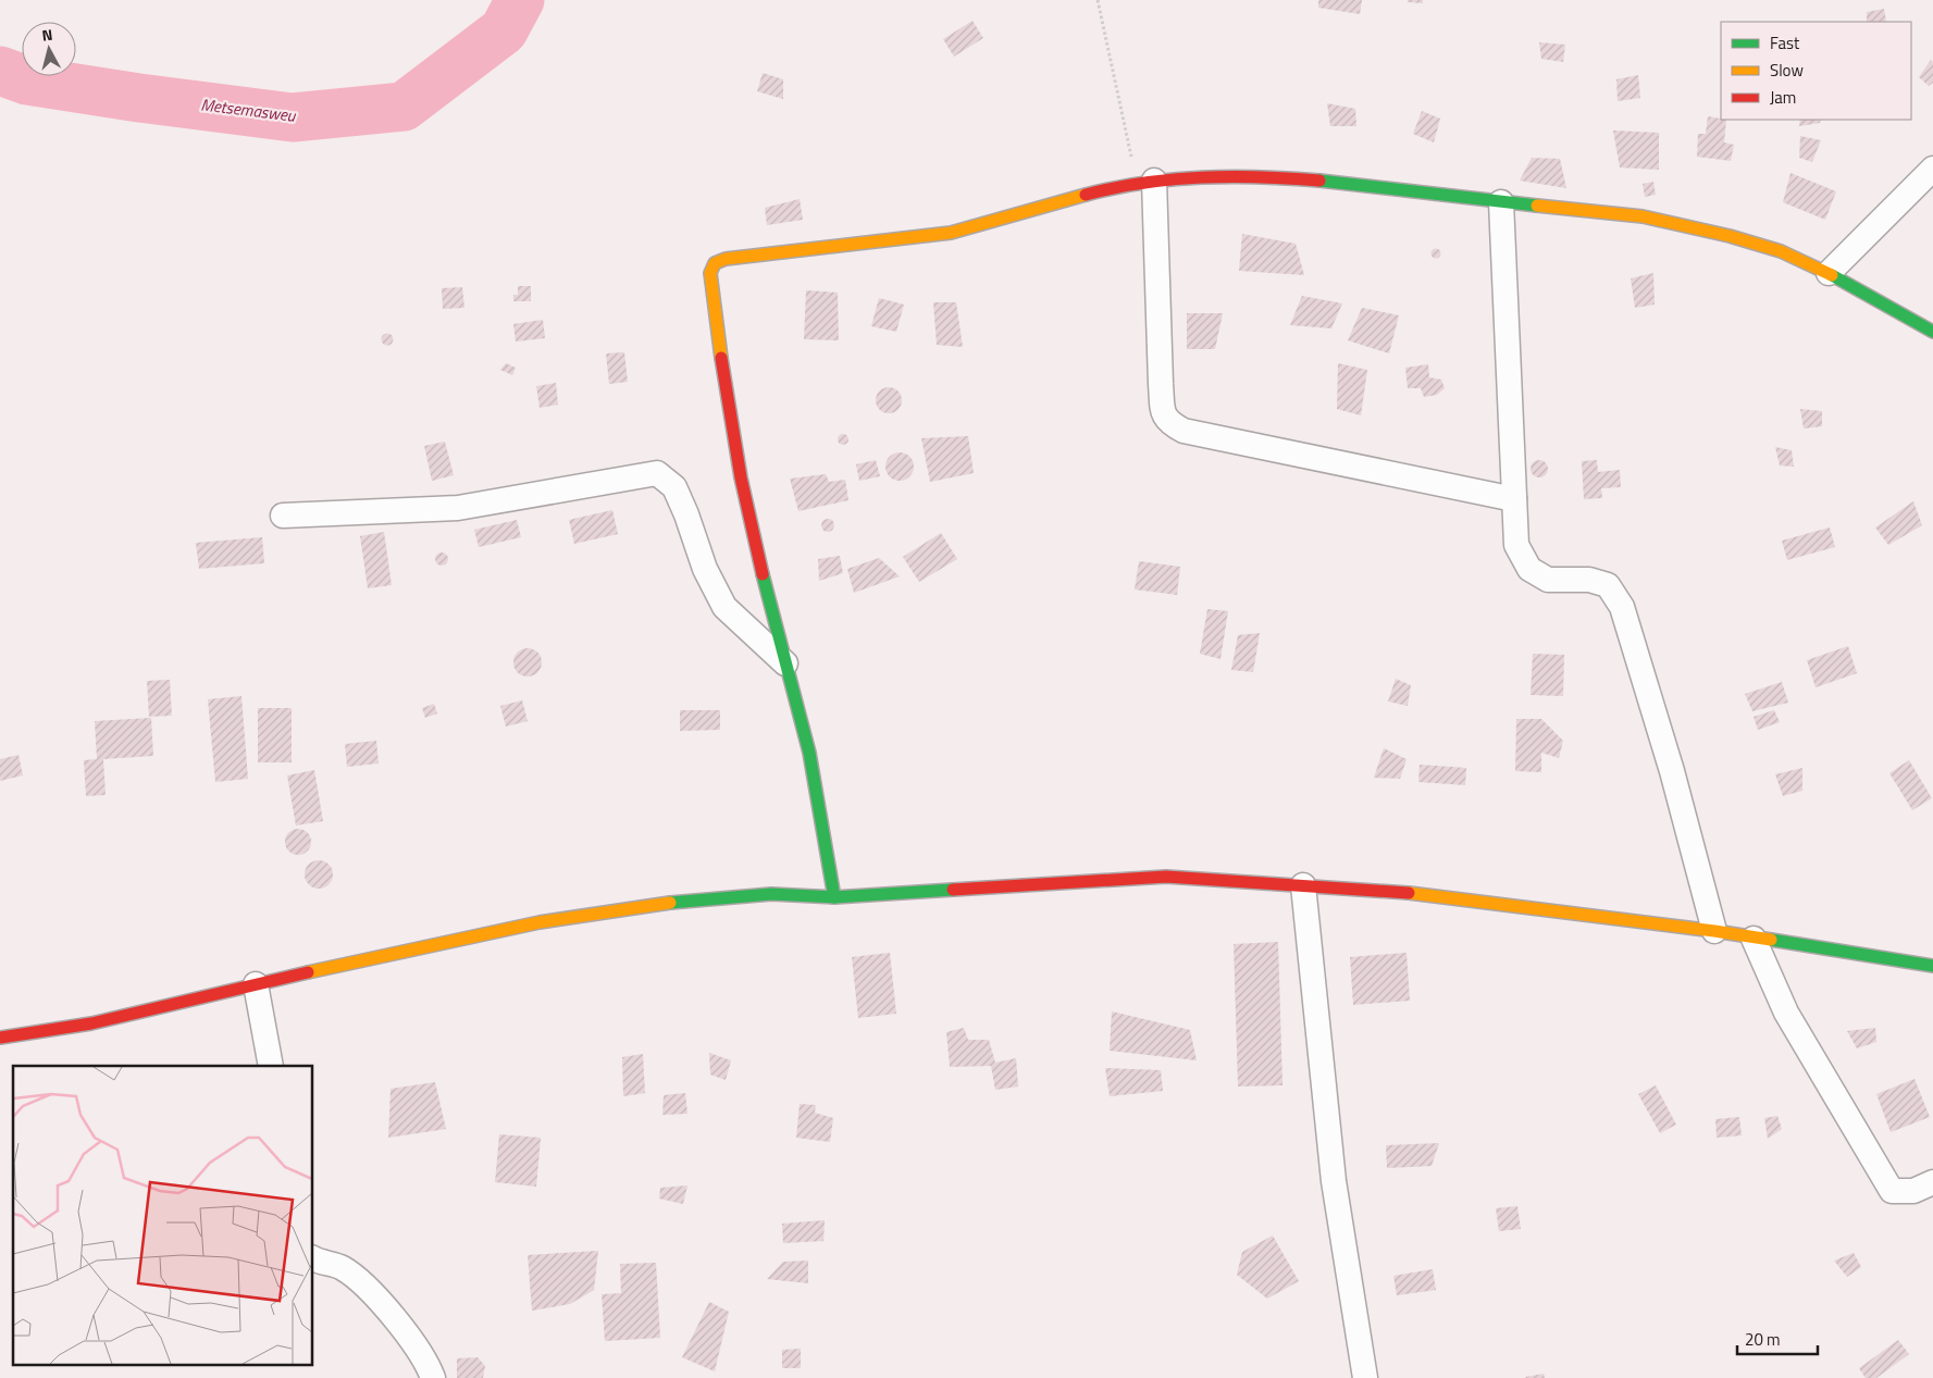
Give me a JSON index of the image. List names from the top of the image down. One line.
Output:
{"water":["Metsemasweu"],"legend":["Fast","Slow","Jam"],"scale_bar":"20 m","north":"top"}
